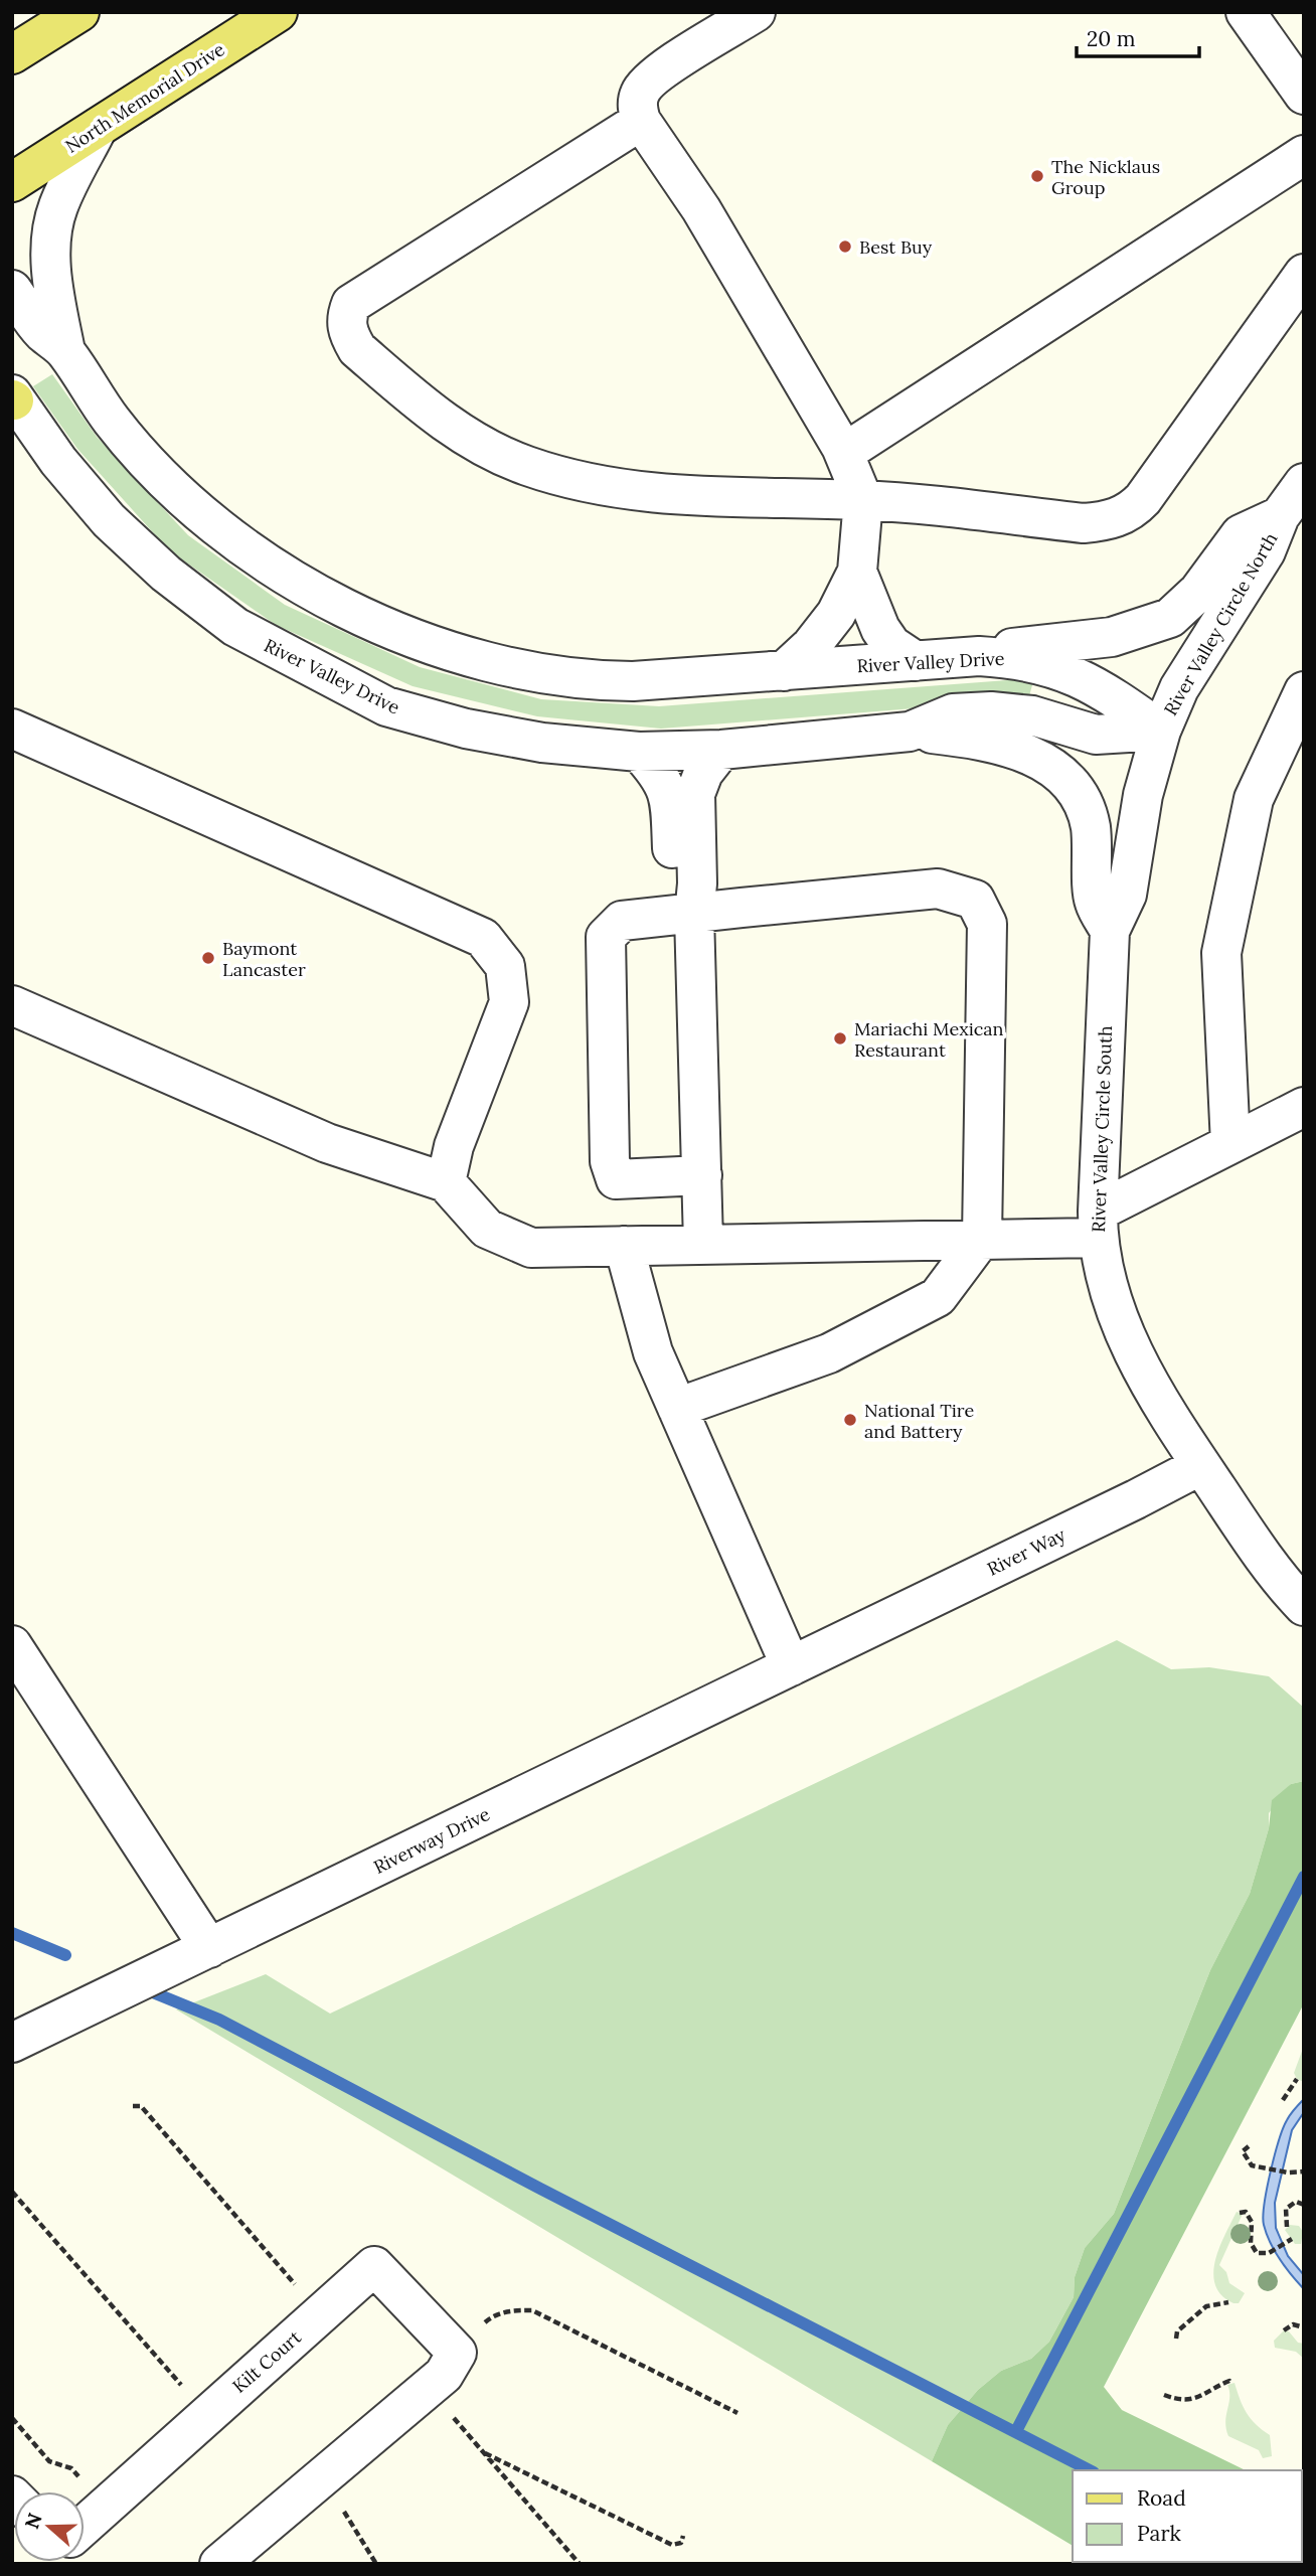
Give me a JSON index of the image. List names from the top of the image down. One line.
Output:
{"streets":{"main road":["North Memorial Drive"],"street":["River Valley Circle North","River Valley Drive","River Valley Circle South","River Way","Riverway Drive","Kilt Court"]},"crossings":[["North Memorial Drive","River Valley Drive"],["River Valley Circle North","River Valley Drive"],["River Valley Circle North","River Valley Circle South"],["River Valley Drive","River Valley Circle South"],["River Valley Circle South","River Way"],["River Way","Riverway Drive"]],"places":["The Nicklaus Group","Best Buy","Baymont Lancaster","Mariachi Mexican Restaurant","National Tire and Battery"],"legend":["Road","Park"],"scale_bar":"20 m","north":"left"}
